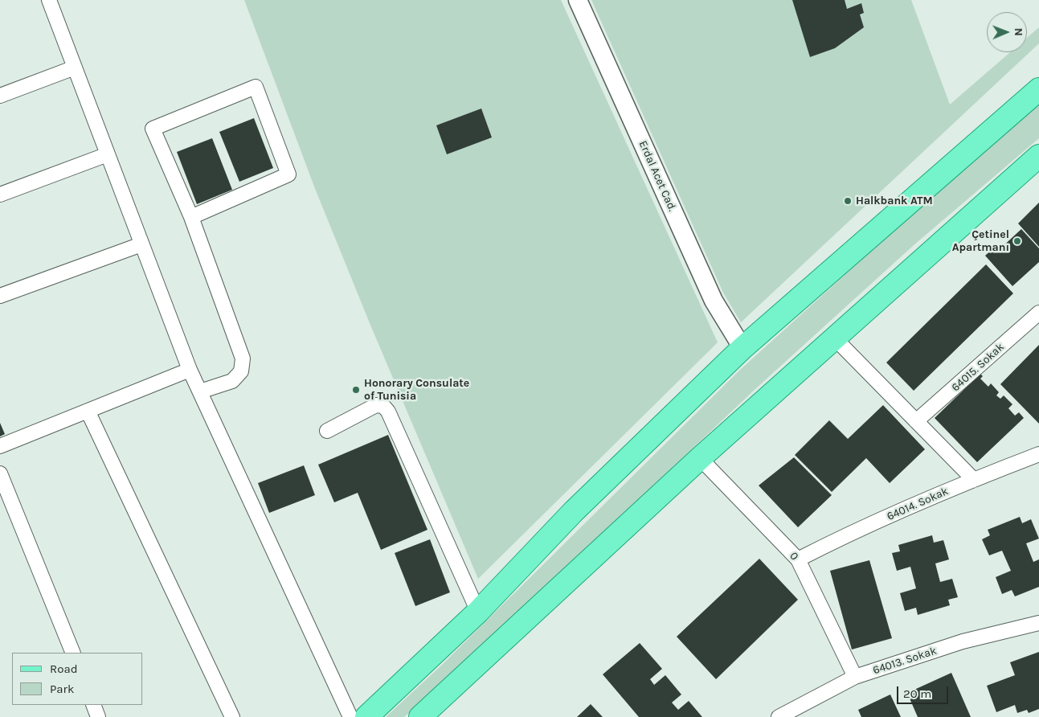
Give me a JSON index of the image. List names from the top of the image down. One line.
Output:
{"streets":{"street":["Erdal Acet Cad.","64015. Sokak","64014. Sokak","0","64013. Sokak"]},"crossings":[["64014. Sokak","0"],["0","64013. Sokak"]],"places":["Halkbank ATM","Çetinel Apartmanı","Honorary Consulate of Tunisia"],"legend":["Road","Park"],"scale_bar":"20 m","north":"right"}
